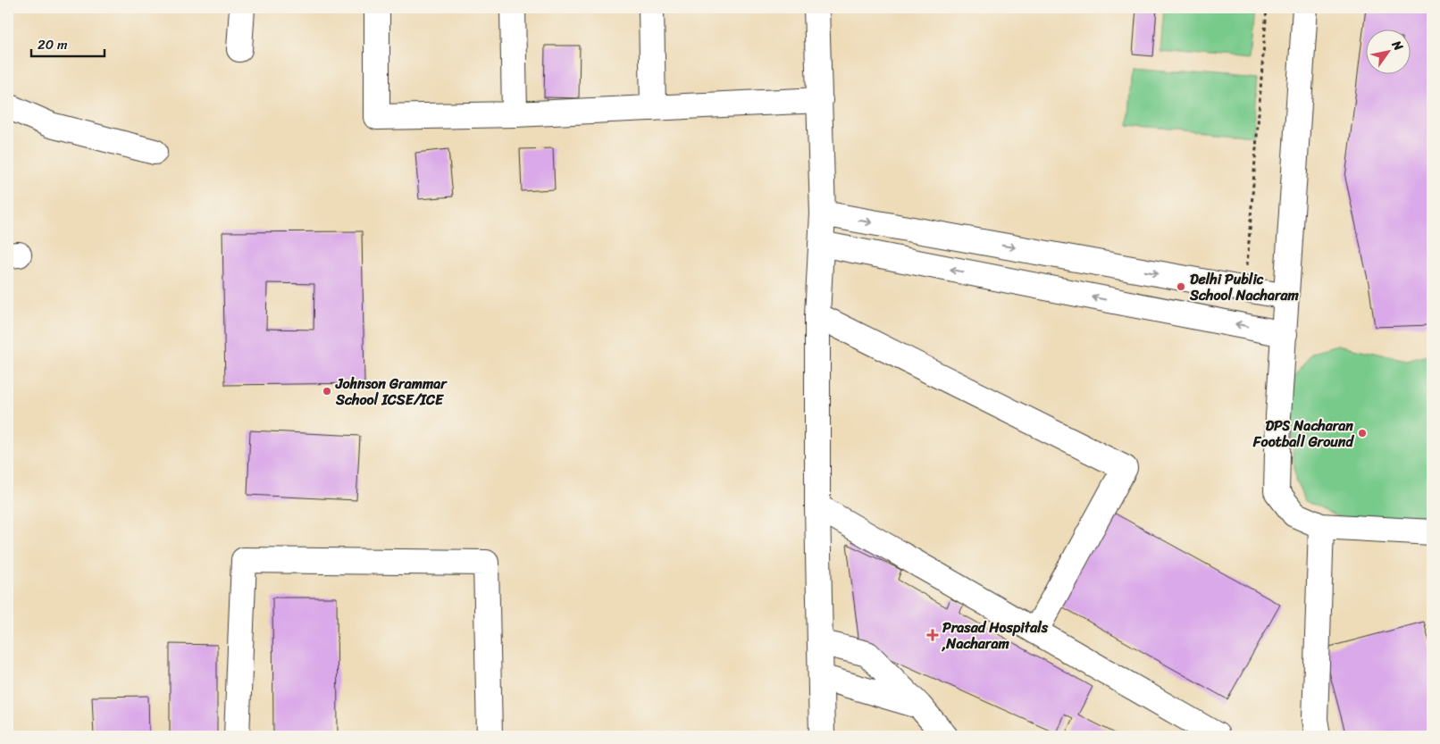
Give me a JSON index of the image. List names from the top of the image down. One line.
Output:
{"places":{"other":["Delhi Public School Nacharam","Johnson Grammar School ICSE/ICE","DPS Nacharan Football Ground"],"health":["Prasad Hospitals ,Nacharam"]},"scale_bar":"20 m","north":"top right"}
